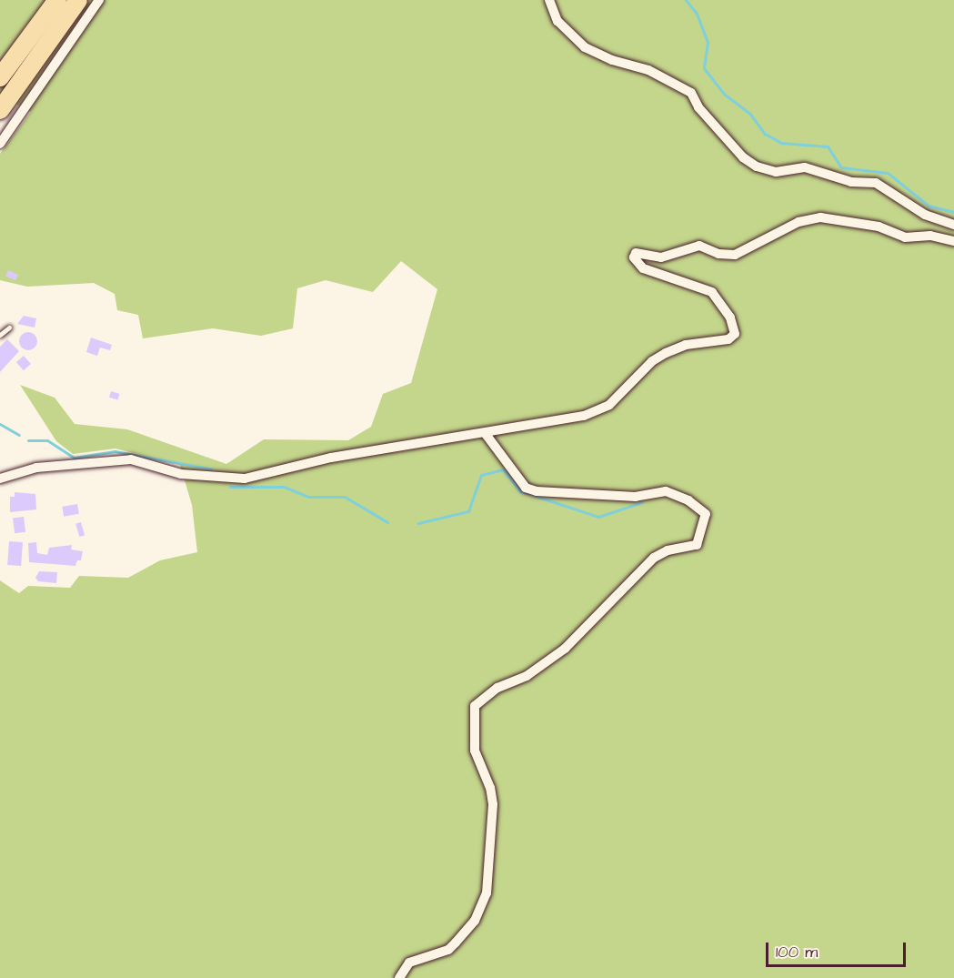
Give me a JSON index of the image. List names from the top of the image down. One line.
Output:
{"scale_bar":"100 m"}
